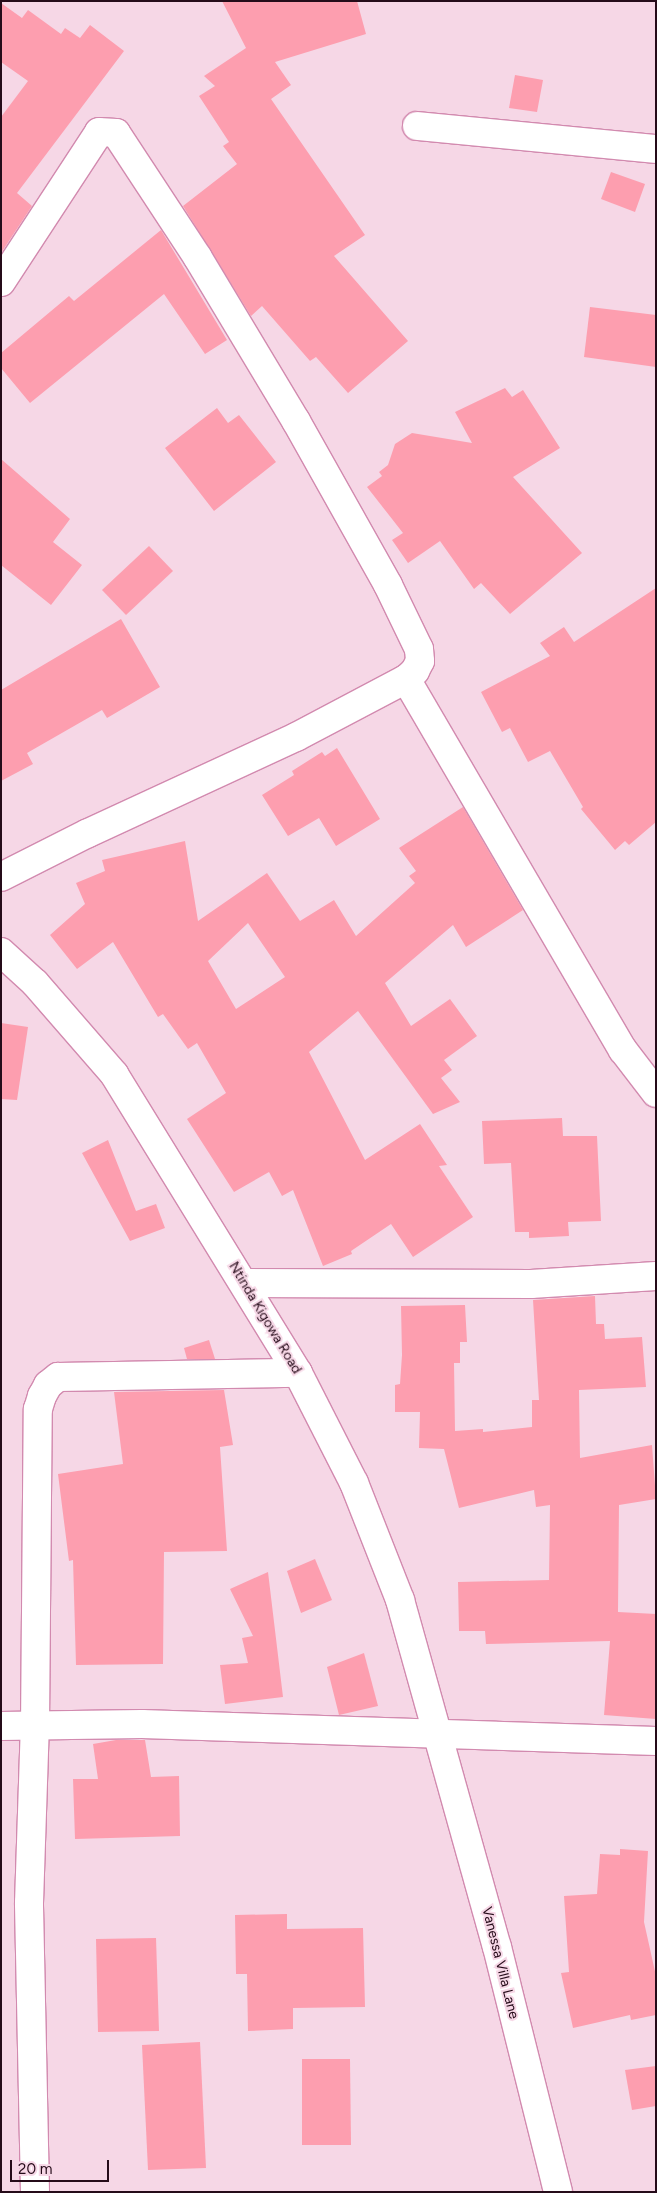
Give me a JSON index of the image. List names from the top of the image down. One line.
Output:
{"streets":{"street":["Ntinda Kigowa Road","Vanessa Villa Lane"]},"crossings":[["Ntinda Kigowa Road","Vanessa Villa Lane"]],"scale_bar":"20 m"}
